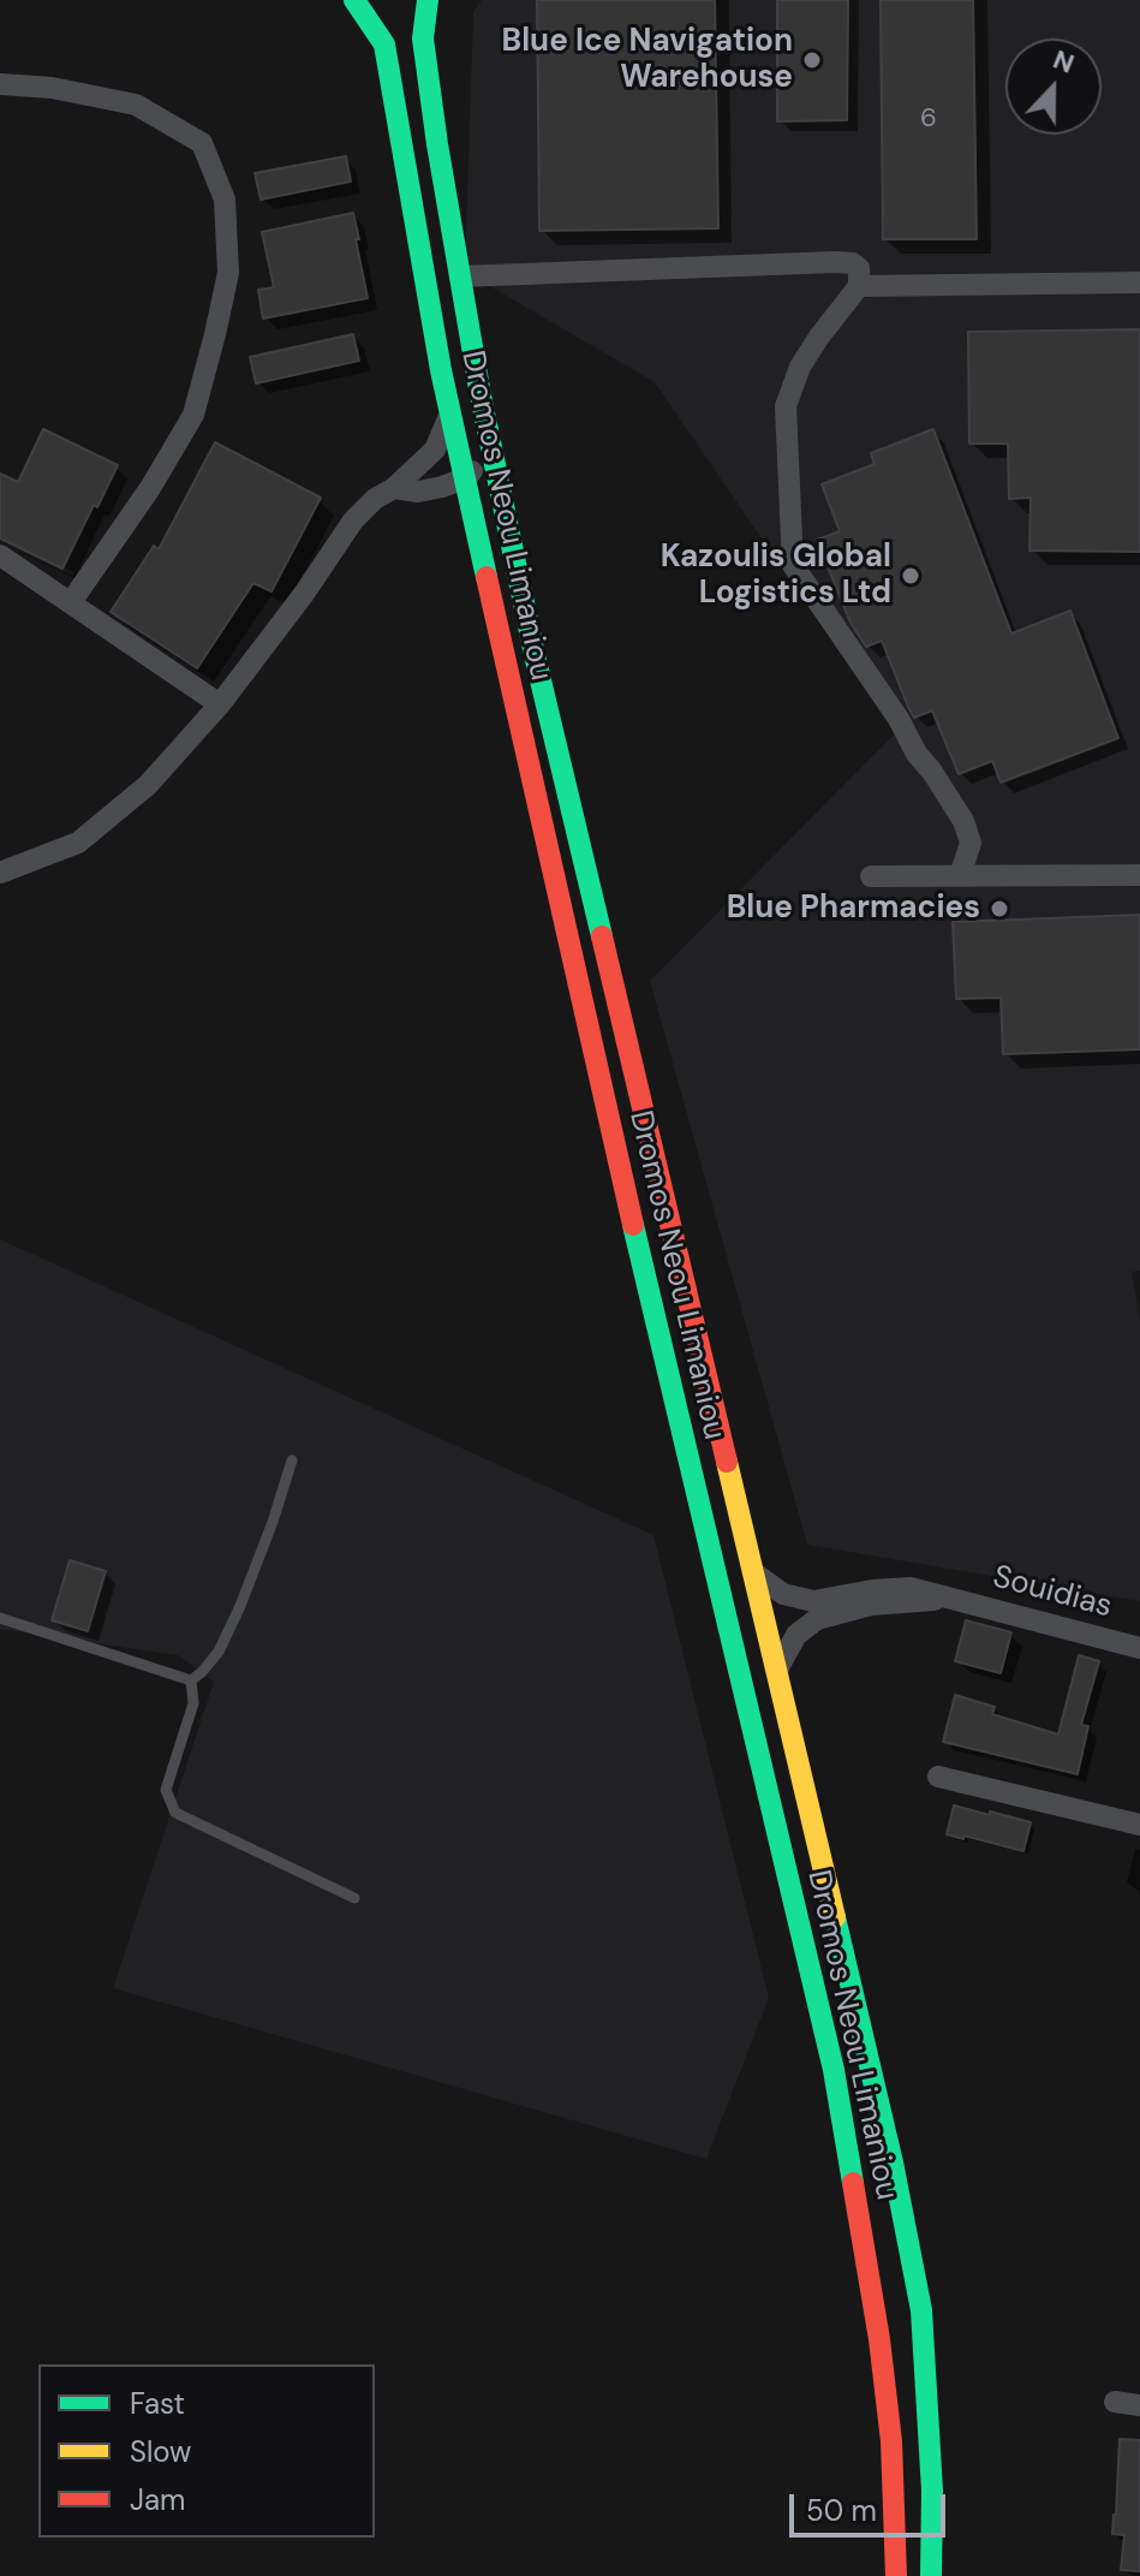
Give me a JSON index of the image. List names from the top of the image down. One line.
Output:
{"streets":{"main road":["Dromos Neou Limaniou"],"street":["Souidias"]},"crossings":[["Dromos Neou Limaniou","Souidias"]],"places":["Blue Ice Navigation Warehouse","Kazoulis Global Logistics Ltd","Blue Pharmacies"],"house_numbers":["6"],"legend":["Fast","Slow","Jam"],"scale_bar":"50 m","north":"top"}
